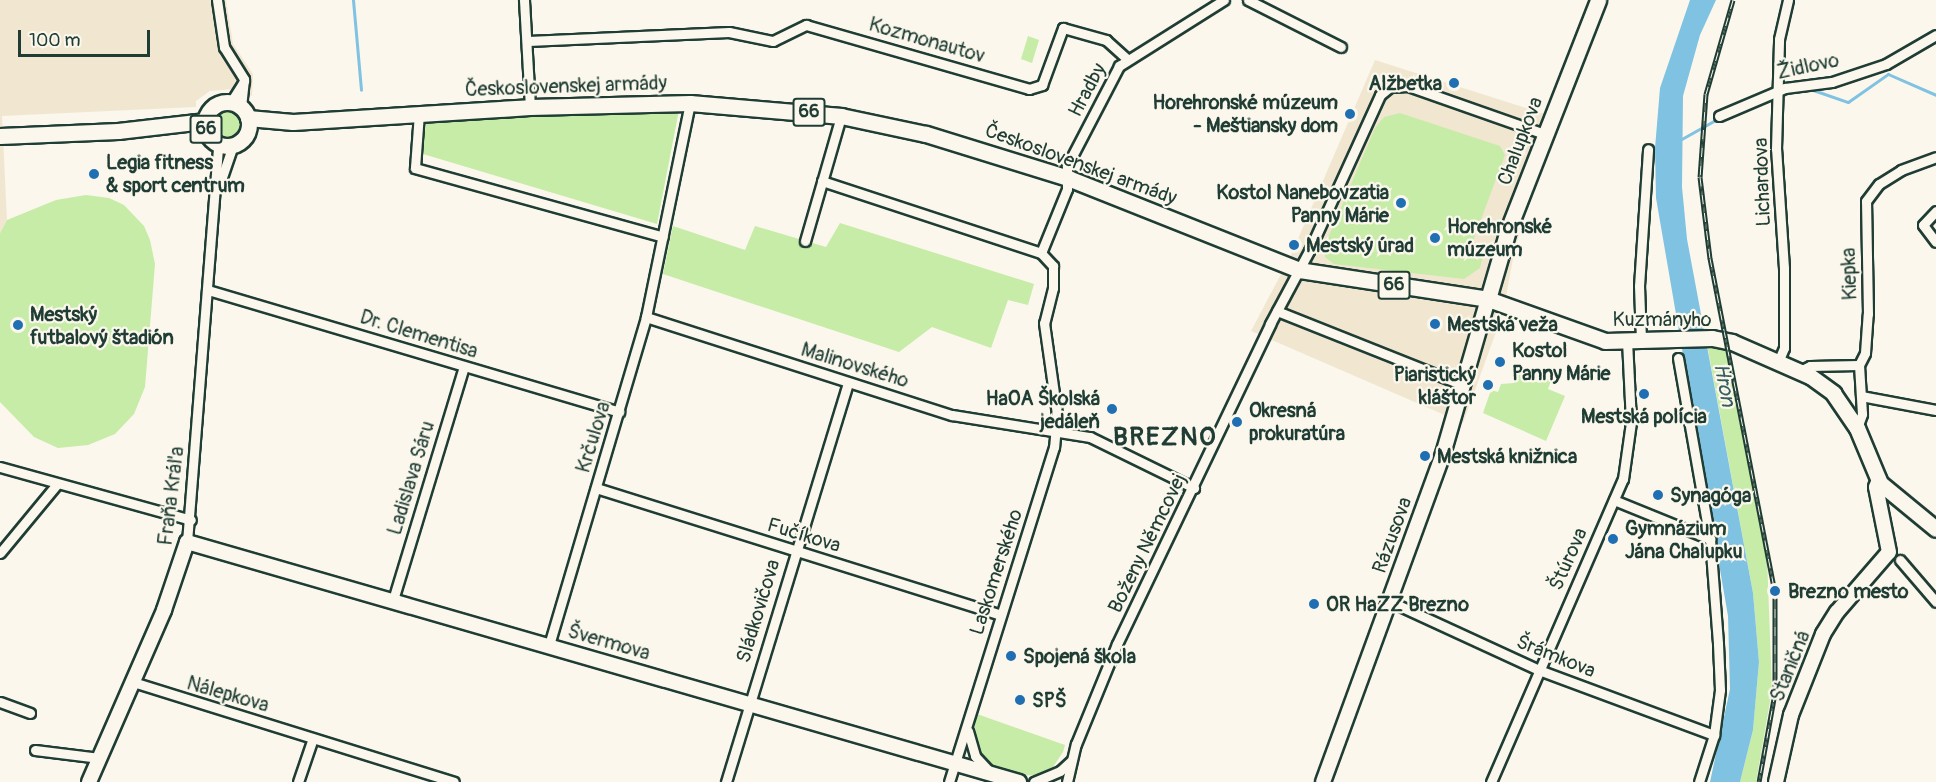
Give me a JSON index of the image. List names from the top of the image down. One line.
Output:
{"streets":{"main road":["Československej armády","66","Chalupkova","Kuzmányho"],"street":["Kozmonautov","Židlovo","Hradby","Lichardova","Kiepka","Dr. Clementisa","Malinovského","Krčulova","Ladislava Sáru","Fraňa Kráľa","Fučíkova","Rázusova","Boženy Němcovej","Štúrova","Laskomerského","Sládkovičova","Švermova","Šrámkova","Staničná","Nálepkova"]},"crossings":[["Kozmonautov","Hradby"],["Židlovo","Lichardova"],["Československej armády","Hradby"],["Československej armády","66"],["Československej armády","Krčulova"],["Československej armády","Fraňa Kráľa"],["Československej armády","Boženy Němcovej"],["66","Chalupkova"],["66","Kuzmányho"],["66","Fraňa Kráľa"],["66","Rázusova"],["66","Boženy Němcovej"],["Chalupkova","Kuzmányho"],["Chalupkova","Rázusova"],["Chalupkova","Boženy Němcovej"],["Lichardova","Kuzmányho"],["Kiepka","Kuzmányho"],["Kuzmányho","Rázusova"],["Kuzmányho","Štúrova"],["Dr. Clementisa","Krčulova"],["Dr. Clementisa","Ladislava Sáru"],["Dr. Clementisa","Fraňa Kráľa"],["Malinovského","Krčulova"],["Malinovského","Boženy Němcovej"],["Malinovského","Laskomerského"],["Malinovského","Sládkovičova"],["Krčulova","Fučíkova"],["Krčulova","Švermova"],["Ladislava Sáru","Švermova"],["Fraňa Kráľa","Švermova"],["Fraňa Kráľa","Nálepkova"],["Fučíkova","Laskomerského"],["Fučíkova","Sládkovičova"],["Rázusova","Šrámkova"],["Štúrova","Šrámkova"],["Laskomerského","Švermova"],["Sládkovičova","Švermova"]],"districts":["BREZNO"],"water":["Hron"],"places":["Alžbetka","Horehronské múzeum - Meštiansky dom","Legia fitness & sport centrum","Kostol Nanebovzatia Panny Márie","Horehronské múzeum","Mestský úrad","Mestská veža","Mestský futbalový štadión","Kostol Panny Márie","Piaristický kláštor","Mestská polícia","HaOA Školská jedáleň","Okresná prokuratúra","Mestská knižnica","Synagóga","Gymnázium Jána Chalupku","Brezno mesto","OR HaZZ Brezno","Spojená škola","SPŠ"],"scale_bar":"100 m"}
